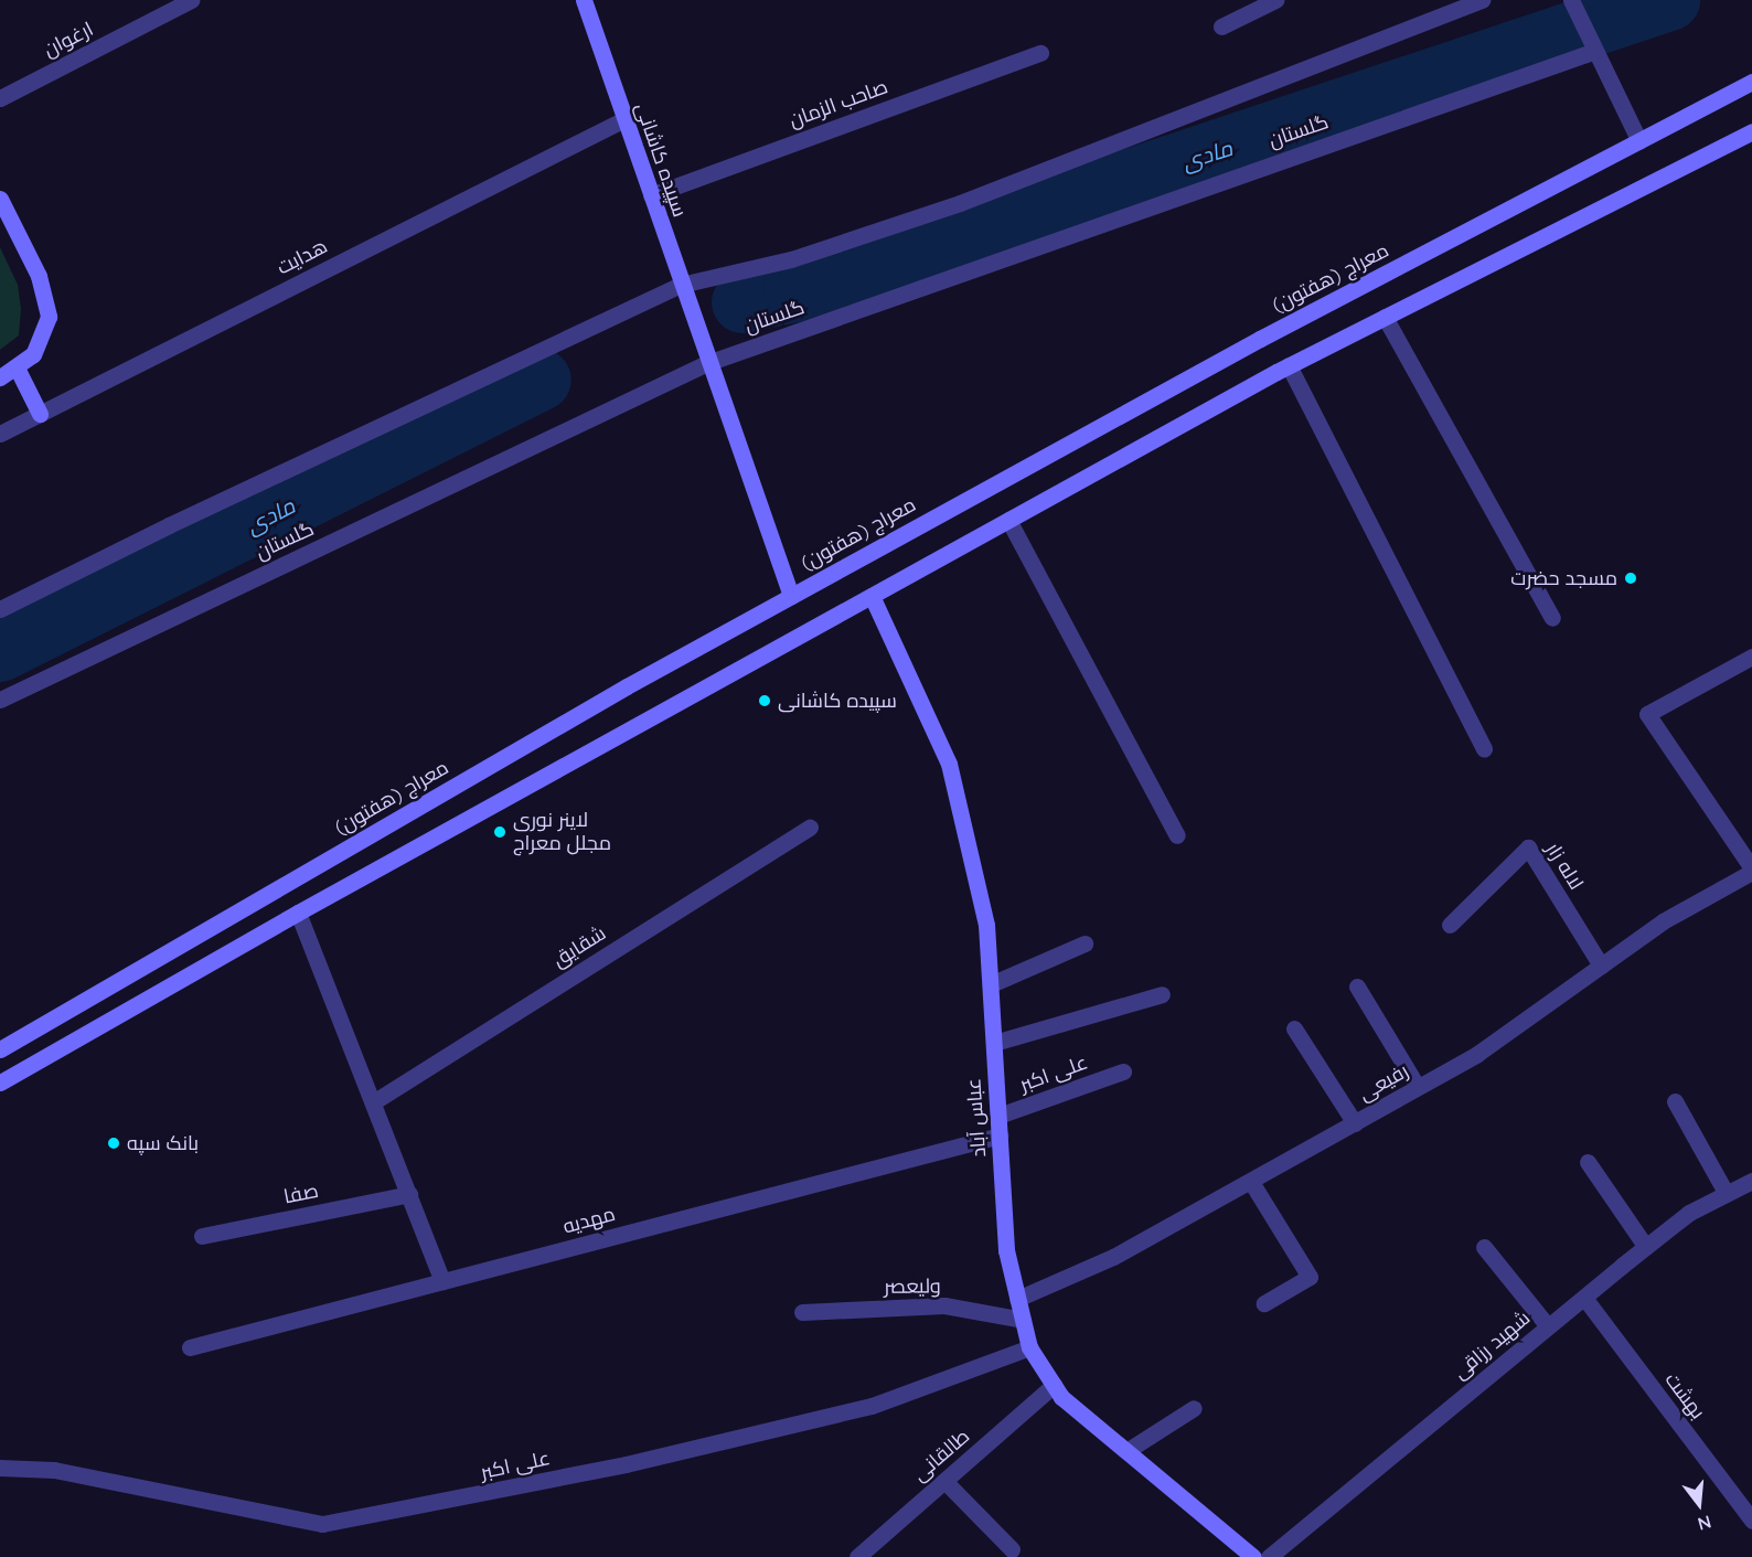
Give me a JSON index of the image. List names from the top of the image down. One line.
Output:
{"streets":{"main road":["سپیده کاشانی","معراج (هفتون)","عباس آباد"],"street":["ارغوان","صاحب الزمان","گلستان","هدایت","لاله زار","شقایق","علی اکبر","رفیعی","صفا","مهدیه","ولیعصر","شهید رزاقی","بهشت","طالقانی"]},"crossings":[["صاحب الزمان","سپیده کاشانی"],["گلستان","سپیده کاشانی"],["سپیده کاشانی","هدایت"],["سپیده کاشانی","معراج (هفتون)"],["لاله زار","رفیعی"],["علی اکبر","عباس آباد"],["رفیعی","عباس آباد"],["عباس آباد","مهدیه"],["عباس آباد","ولیعصر"],["عباس آباد","طالقانی"],["شهید رزاقی","بهشت"]],"water":["مادی"],"places":["مسجد حضرت","سپیده کاشانی","لاینر نوری مجلل معراج","بانک سپه"],"north":"bottom"}
